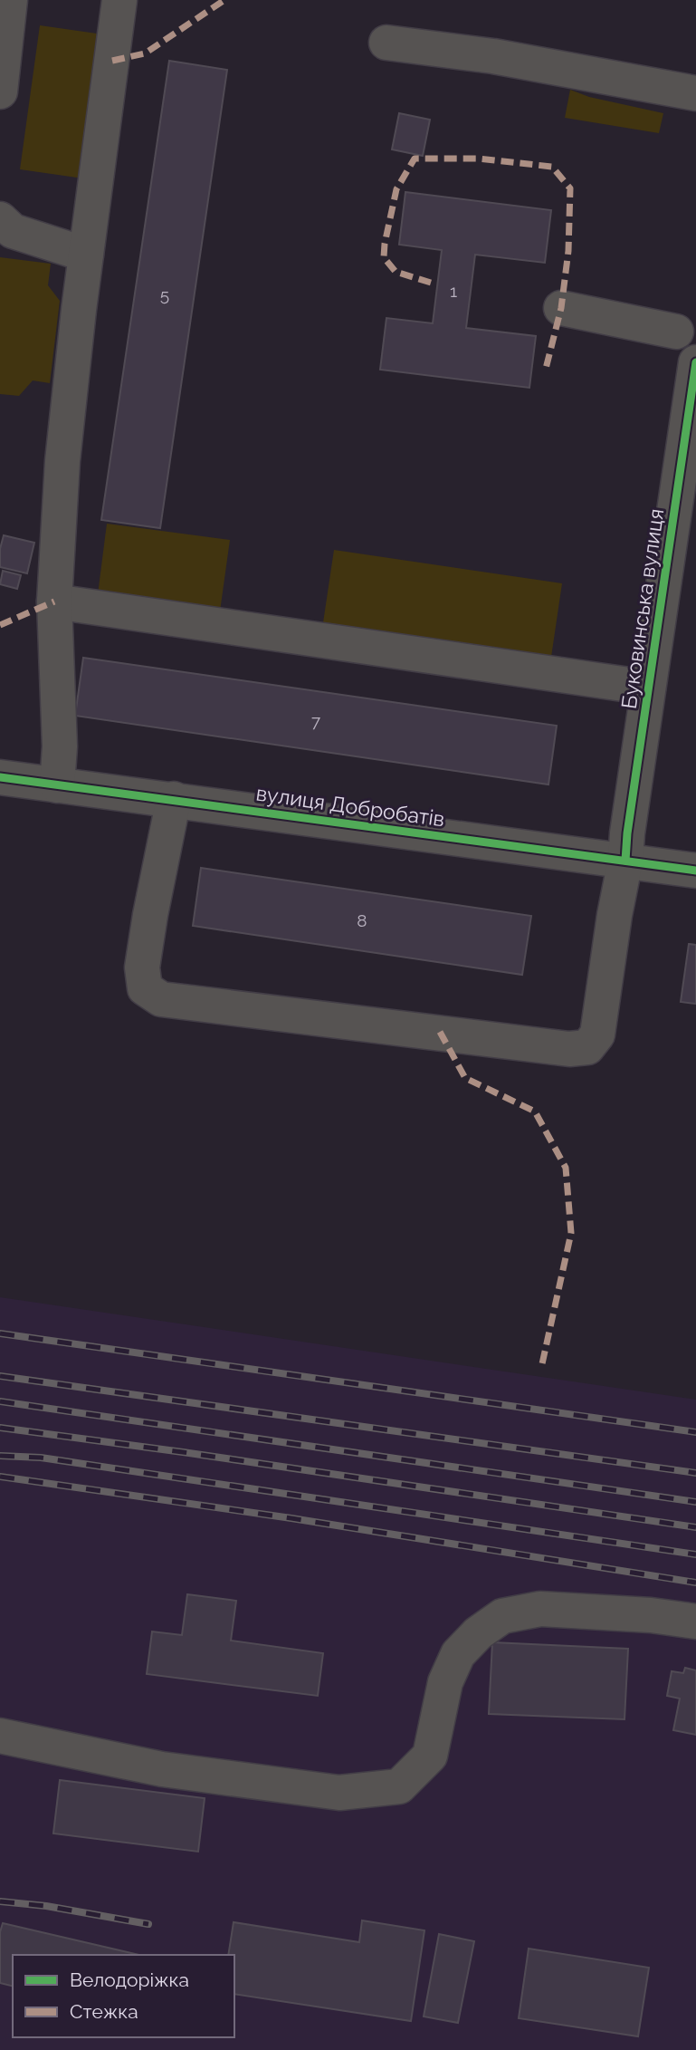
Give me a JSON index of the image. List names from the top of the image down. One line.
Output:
{"streets":{"street":["Буковинська вулиця","вулиця Добробатів"]},"crossings":[["Буковинська вулиця","вулиця Добробатів"]],"house_numbers":["1","5","7","8"],"legend":["Велодоріжка","Стежка"]}
